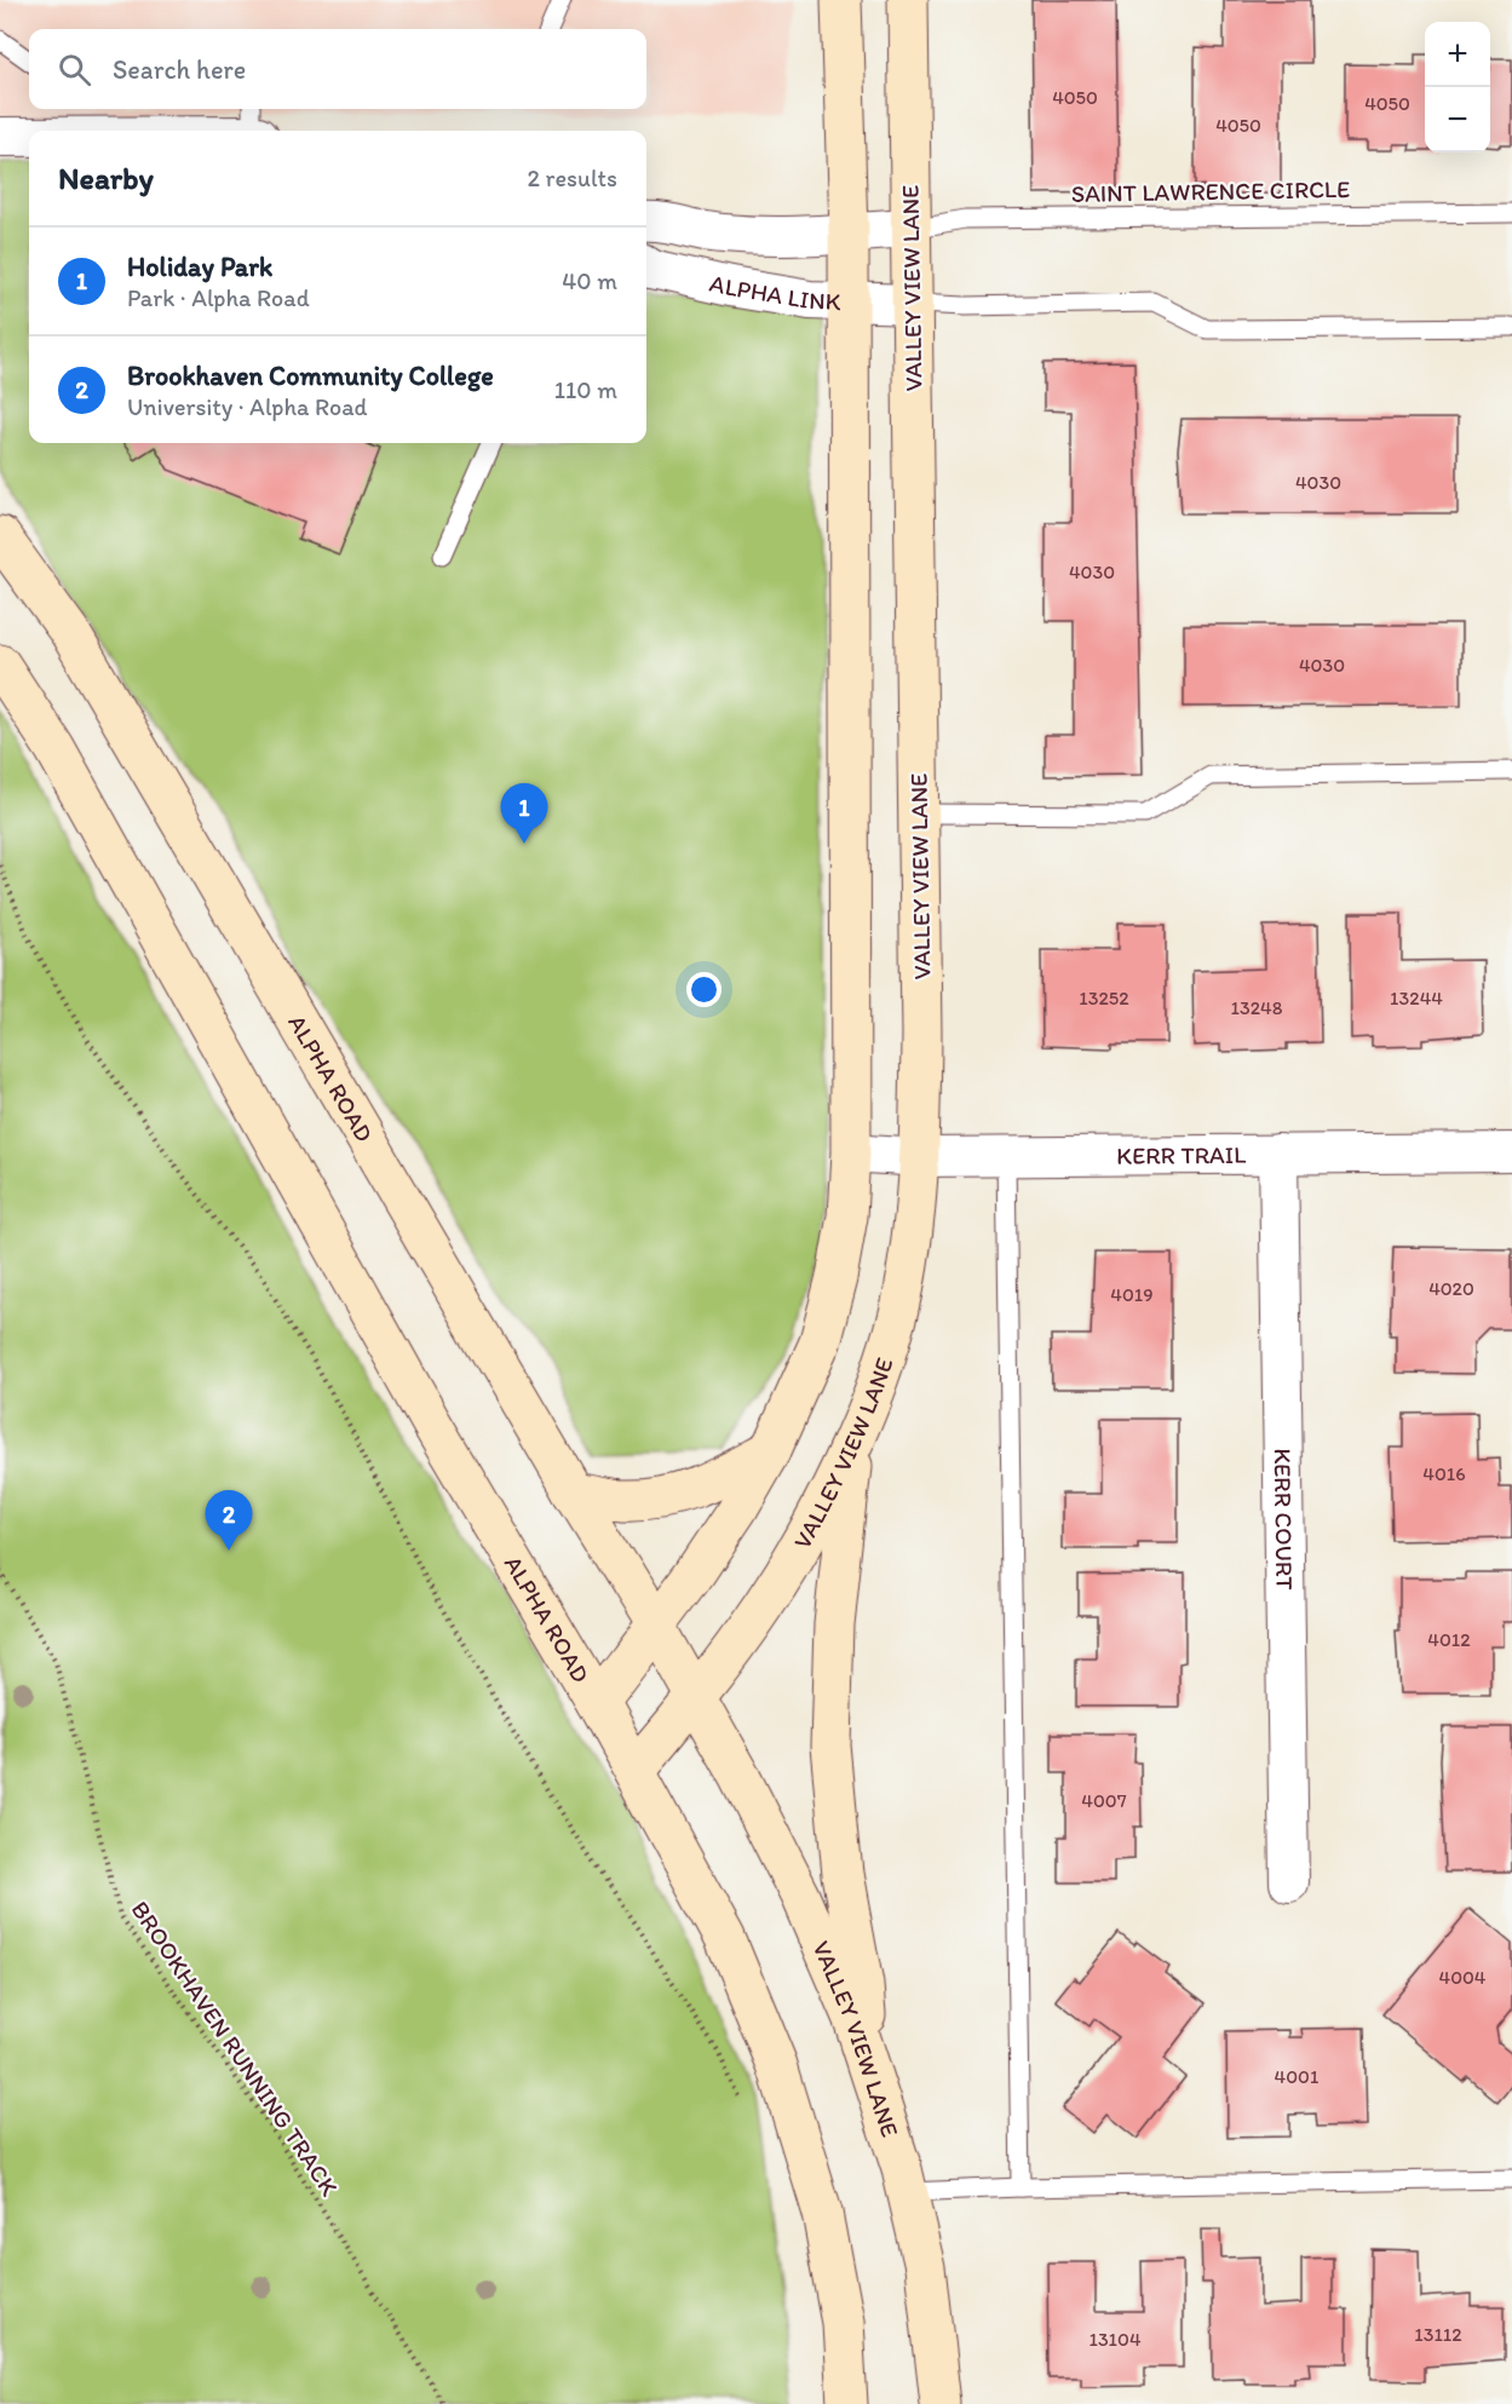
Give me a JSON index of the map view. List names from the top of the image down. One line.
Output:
{"streets":{"main road":["VALLEY VIEW LANE","ALPHA ROAD"],"street":["ALPHA LINK","KERR TRAIL","KERR COURT"],"lane":["SAINT LAWRENCE CIRCLE"],"path":["BROOKHAVEN RUNNING TRACK"]},"crossings":[["SAINT LAWRENCE CIRCLE","VALLEY VIEW LANE"],["SAINT LAWRENCE CIRCLE","ALPHA LINK"],["VALLEY VIEW LANE","ALPHA LINK"],["VALLEY VIEW LANE","ALPHA ROAD"],["VALLEY VIEW LANE","KERR TRAIL"],["KERR TRAIL","KERR COURT"]],"house_numbers":["4050","4050","4050","4030","4030","4030","13252","13244","13248","4020","4019","4016","4012","4007","4004","4001","13112","13104"],"page":{"map_buttons":["+","−"],"search":"Search here","heading":["Nearby","2 results"],"list":[{"mark":"1","name":"Holiday Park","note":"Park · Alpha Road","value":"40 m"},{"mark":"2","name":"Brookhaven Community College","note":"University · Alpha Road","value":"110 m"}],"pins":["1","2"]}}
